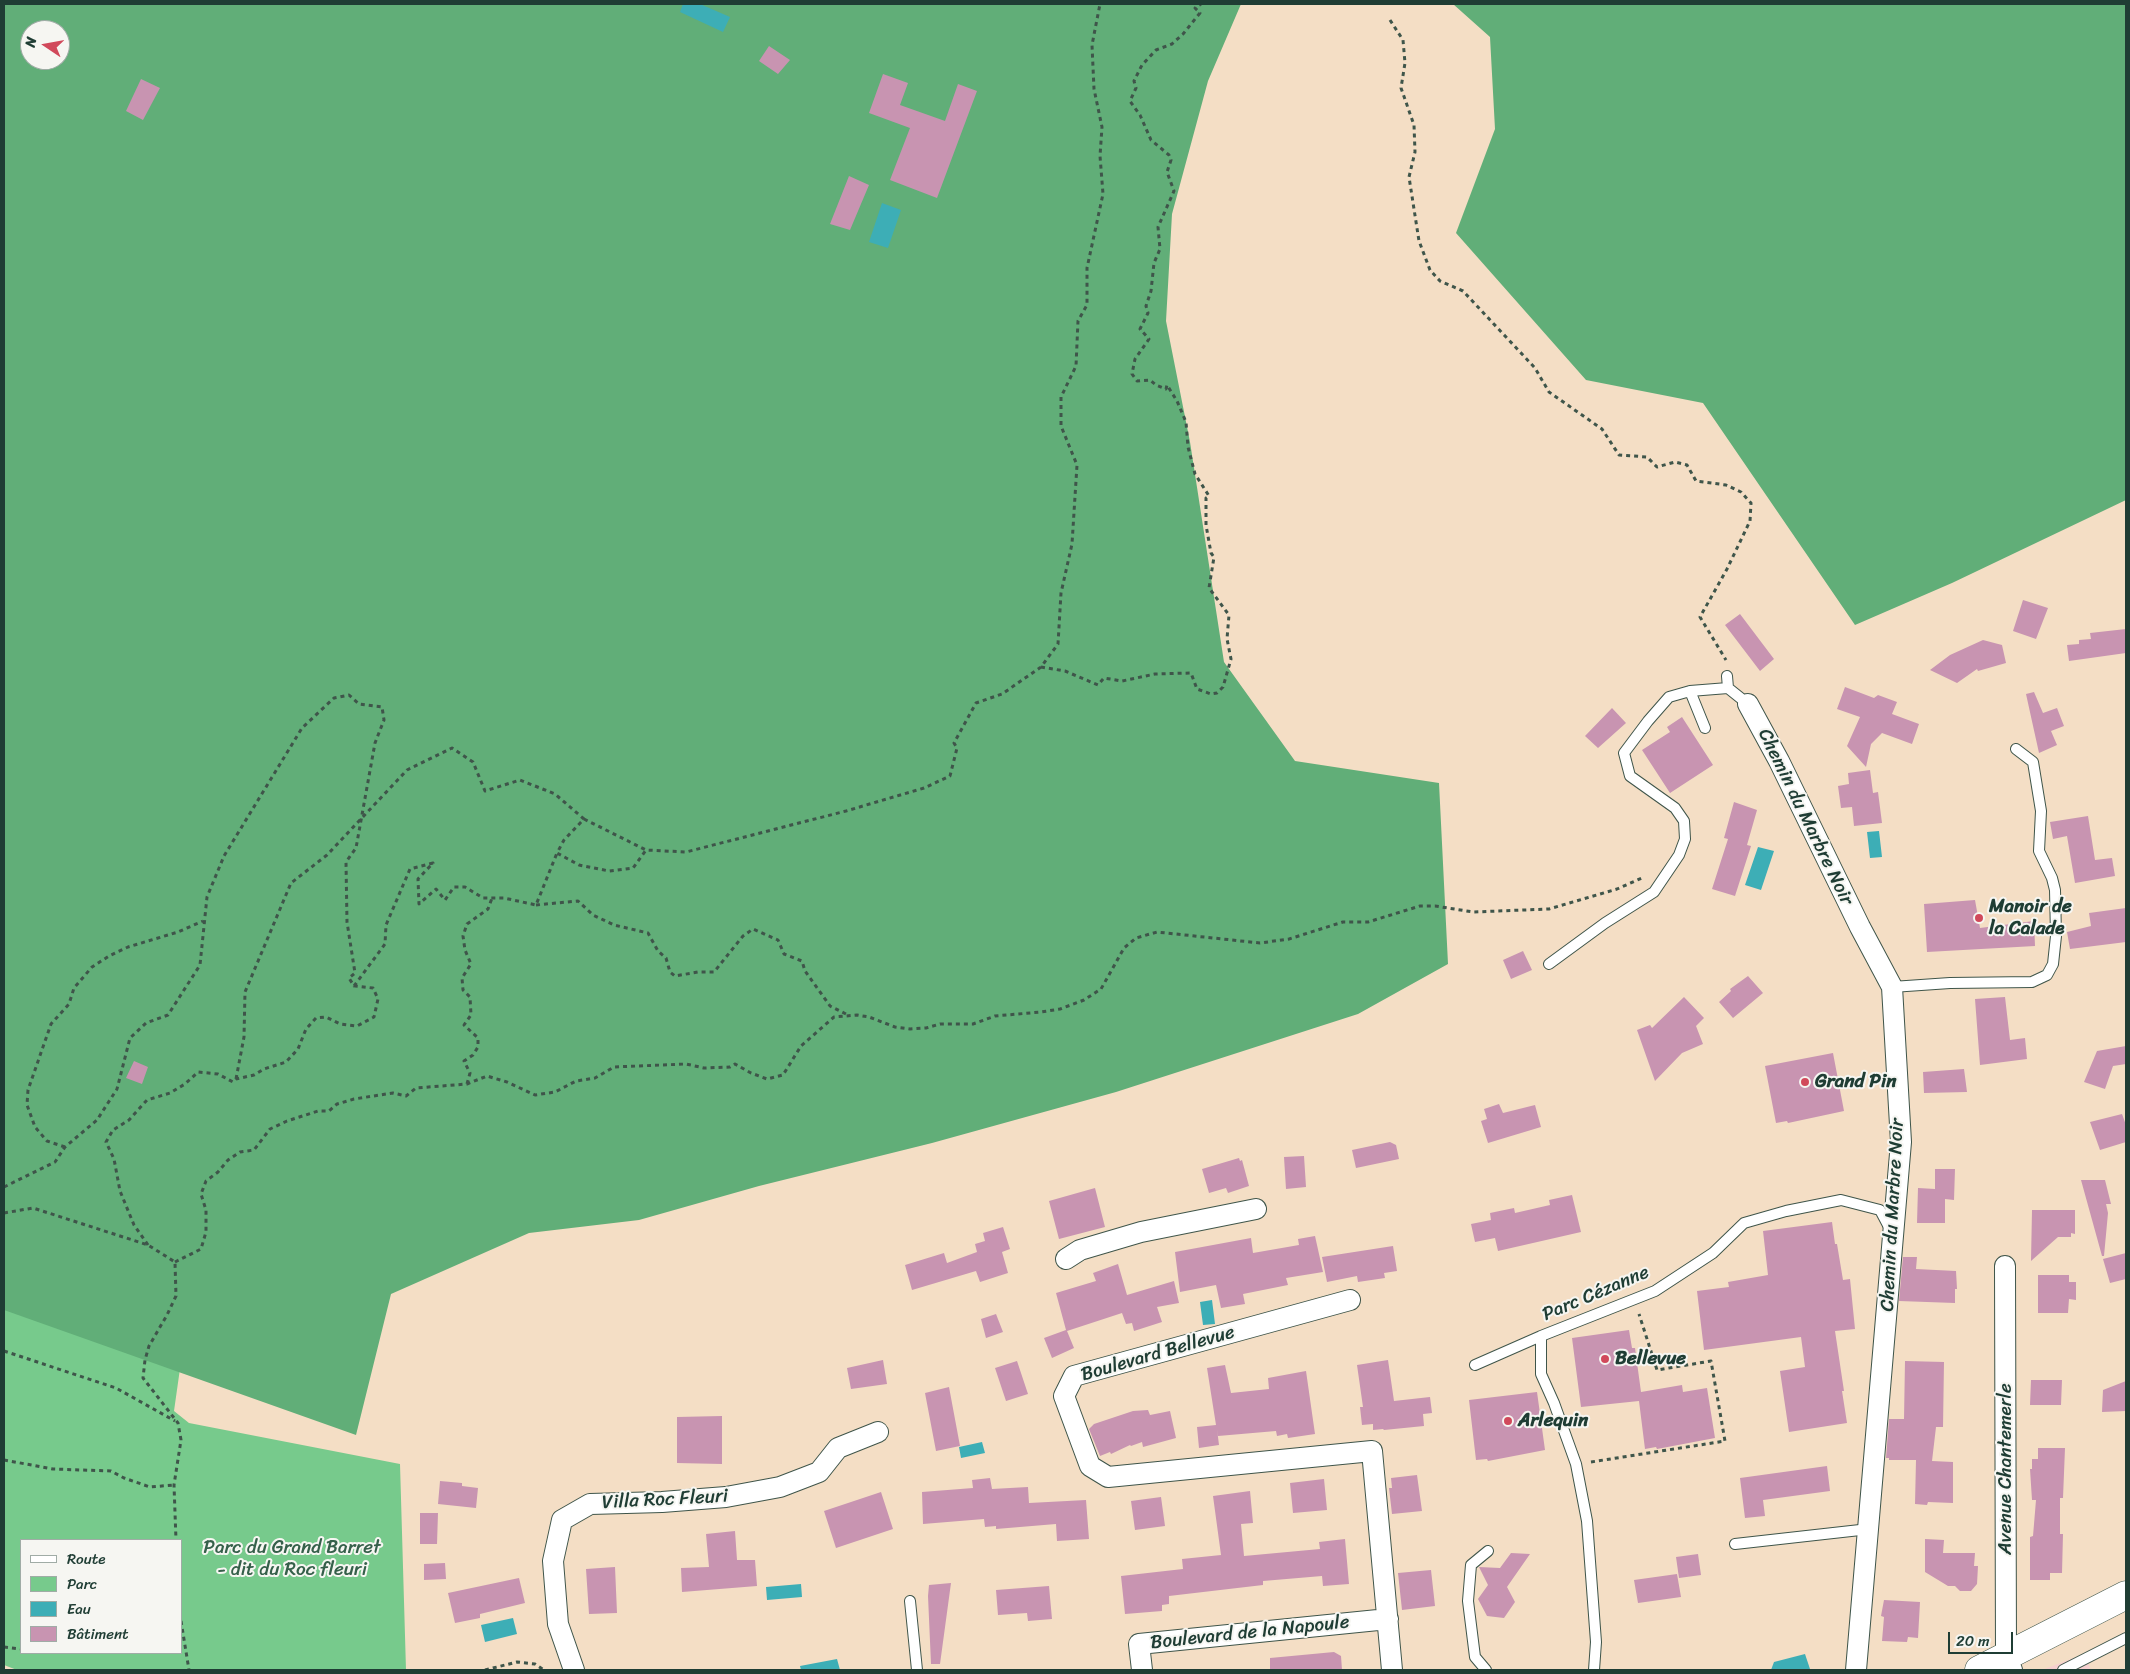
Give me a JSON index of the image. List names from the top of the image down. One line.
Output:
{"streets":{"street":["Chemin du Marbre Noir","Boulevard Bellevue","Avenue Chantemerle","Villa Roc Fleuri","Boulevard de la Napoule"],"lane":["Parc Cézanne"]},"crossings":[["Chemin du Marbre Noir","Parc Cézanne"],["Boulevard Bellevue","Boulevard de la Napoule"]],"parks":["Parc du Grand Barret - dit du Roc fleuri"],"places":["Manoir de la Calade","Grand Pin","Bellevue","Arlequin"],"legend":["Route","Parc","Eau","Bâtiment"],"scale_bar":"20 m","north":"left"}
